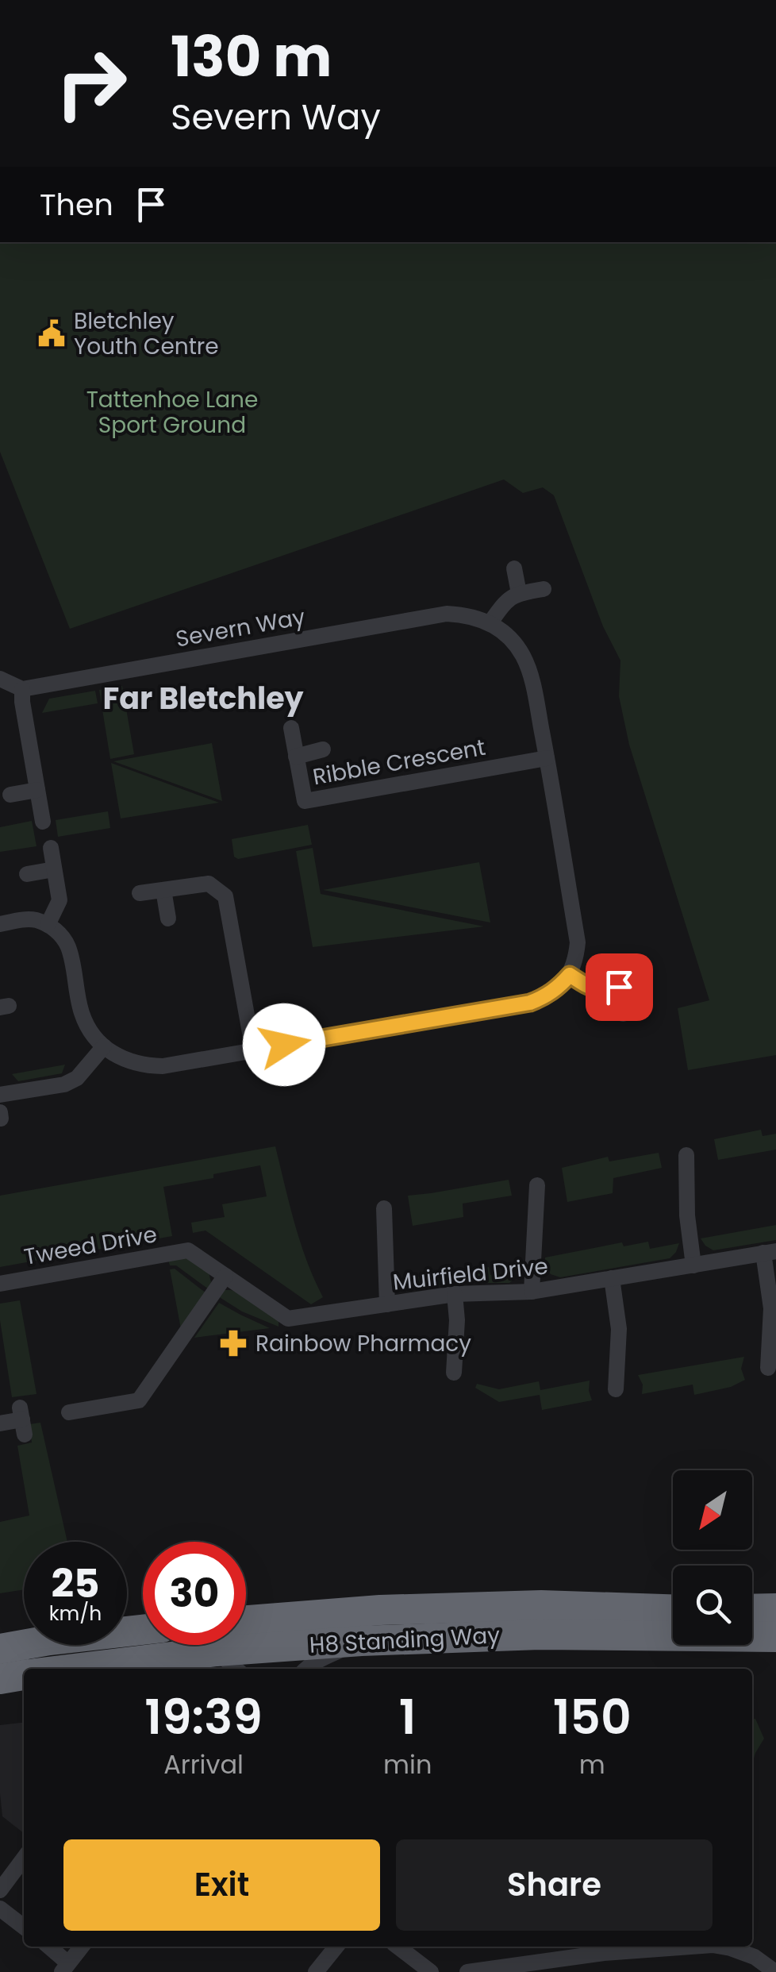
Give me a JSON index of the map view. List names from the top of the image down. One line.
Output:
{"streets":{"highway":["H8 Standing Way"],"street":["Severn Way","Ribble Crescent","Tweed Drive","Muirfield Drive"]},"crossings":[["Tweed Drive","Muirfield Drive"]],"districts":["Far Bletchley"],"parks":["Tattenhoe Lane Sport Ground"],"places":{"public building":["Bletchley Youth Centre"],"pharmacy":["Rainbow Pharmacy"]},"north":"bottom left","page":{"turn":["130 m","Severn Way"],"then":"Then","speed":"25 km/h","limit":"30","eta":["19:39","Arrival","1","min","150","m"],"buttons":["Exit","Share"]}}
